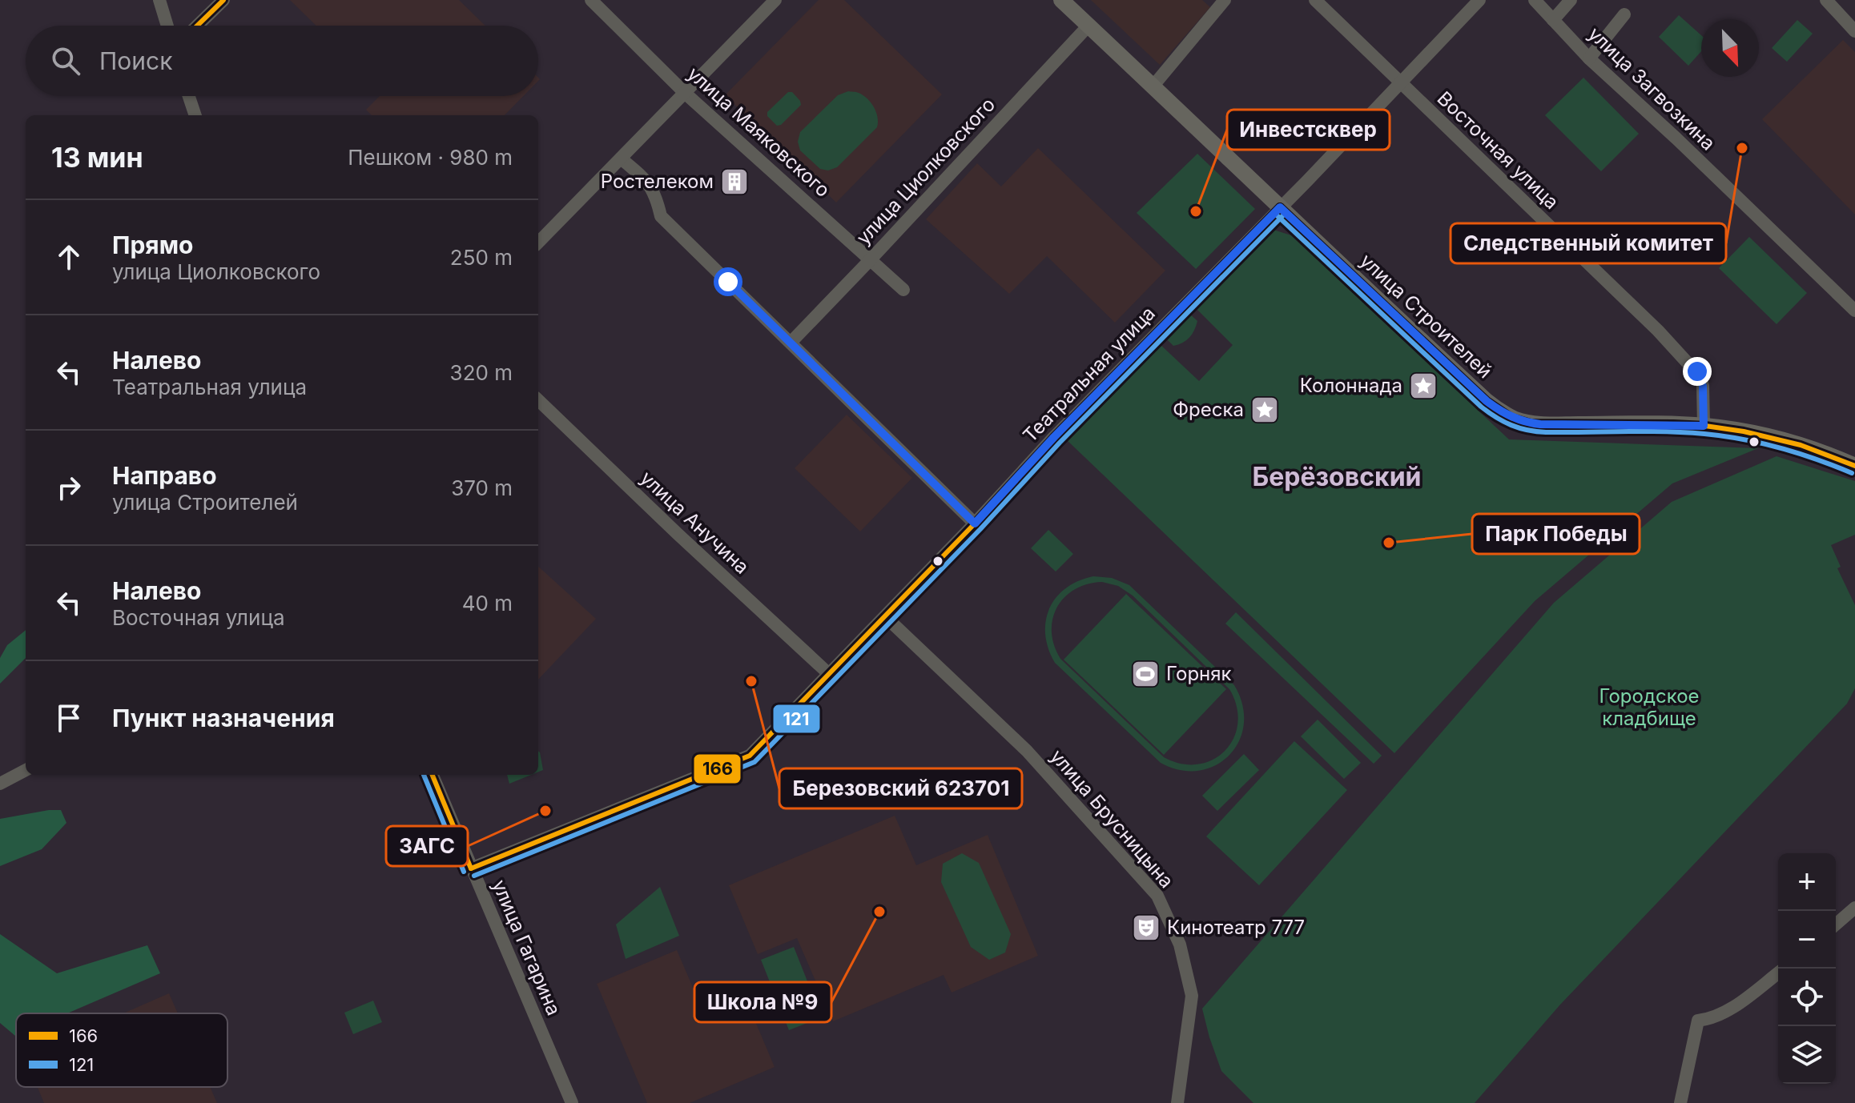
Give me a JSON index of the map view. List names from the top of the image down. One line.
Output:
{"streets":{"main road":["улица Строителей"],"street":["улица Загвозкина","улица Маяковского","Восточная улица","улица Циолковского","Театральная улица","улица Анучина","улица Брусницына","улица Гагарина"]},"crossings":[["улица Маяковского","улица Циолковского"],["Восточная улица","улица Строителей"],["Восточная улица","Театральная улица"],["улица Циолковского","улица Строителей"],["улица Строителей","Театральная улица"],["Театральная улица","улица Анучина"],["Театральная улица","улица Брусницына"],["Театральная улица","улица Гагарина"]],"districts":["Берёзовский"],"parks":["Городское кладбище"],"places":{"other":["Следственный комитет","Инвестсквер","Парк Победы","Березовский 623701","ЗАГС","Школа №9"],"building":["Ростелеком"],"place":["Колоннада","Фреска"],"sports":["Горняк"],"theatre":["Кинотеатр 777"]},"lines":["transit line 166","transit line 121"],"legend":["166","121"],"north":"bottom right","page":{"search":"Поиск","heading":["13 мин","Пешком · 980 m"],"list":[["Прямо","улица Циолковского","250 m"],["Налево","Театральная улица","320 m"],["Направо","улица Строителей","370 m"],["Налево","Восточная улица","40 m"],"Пункт назначения"],"map_buttons":["+","−"]}}
